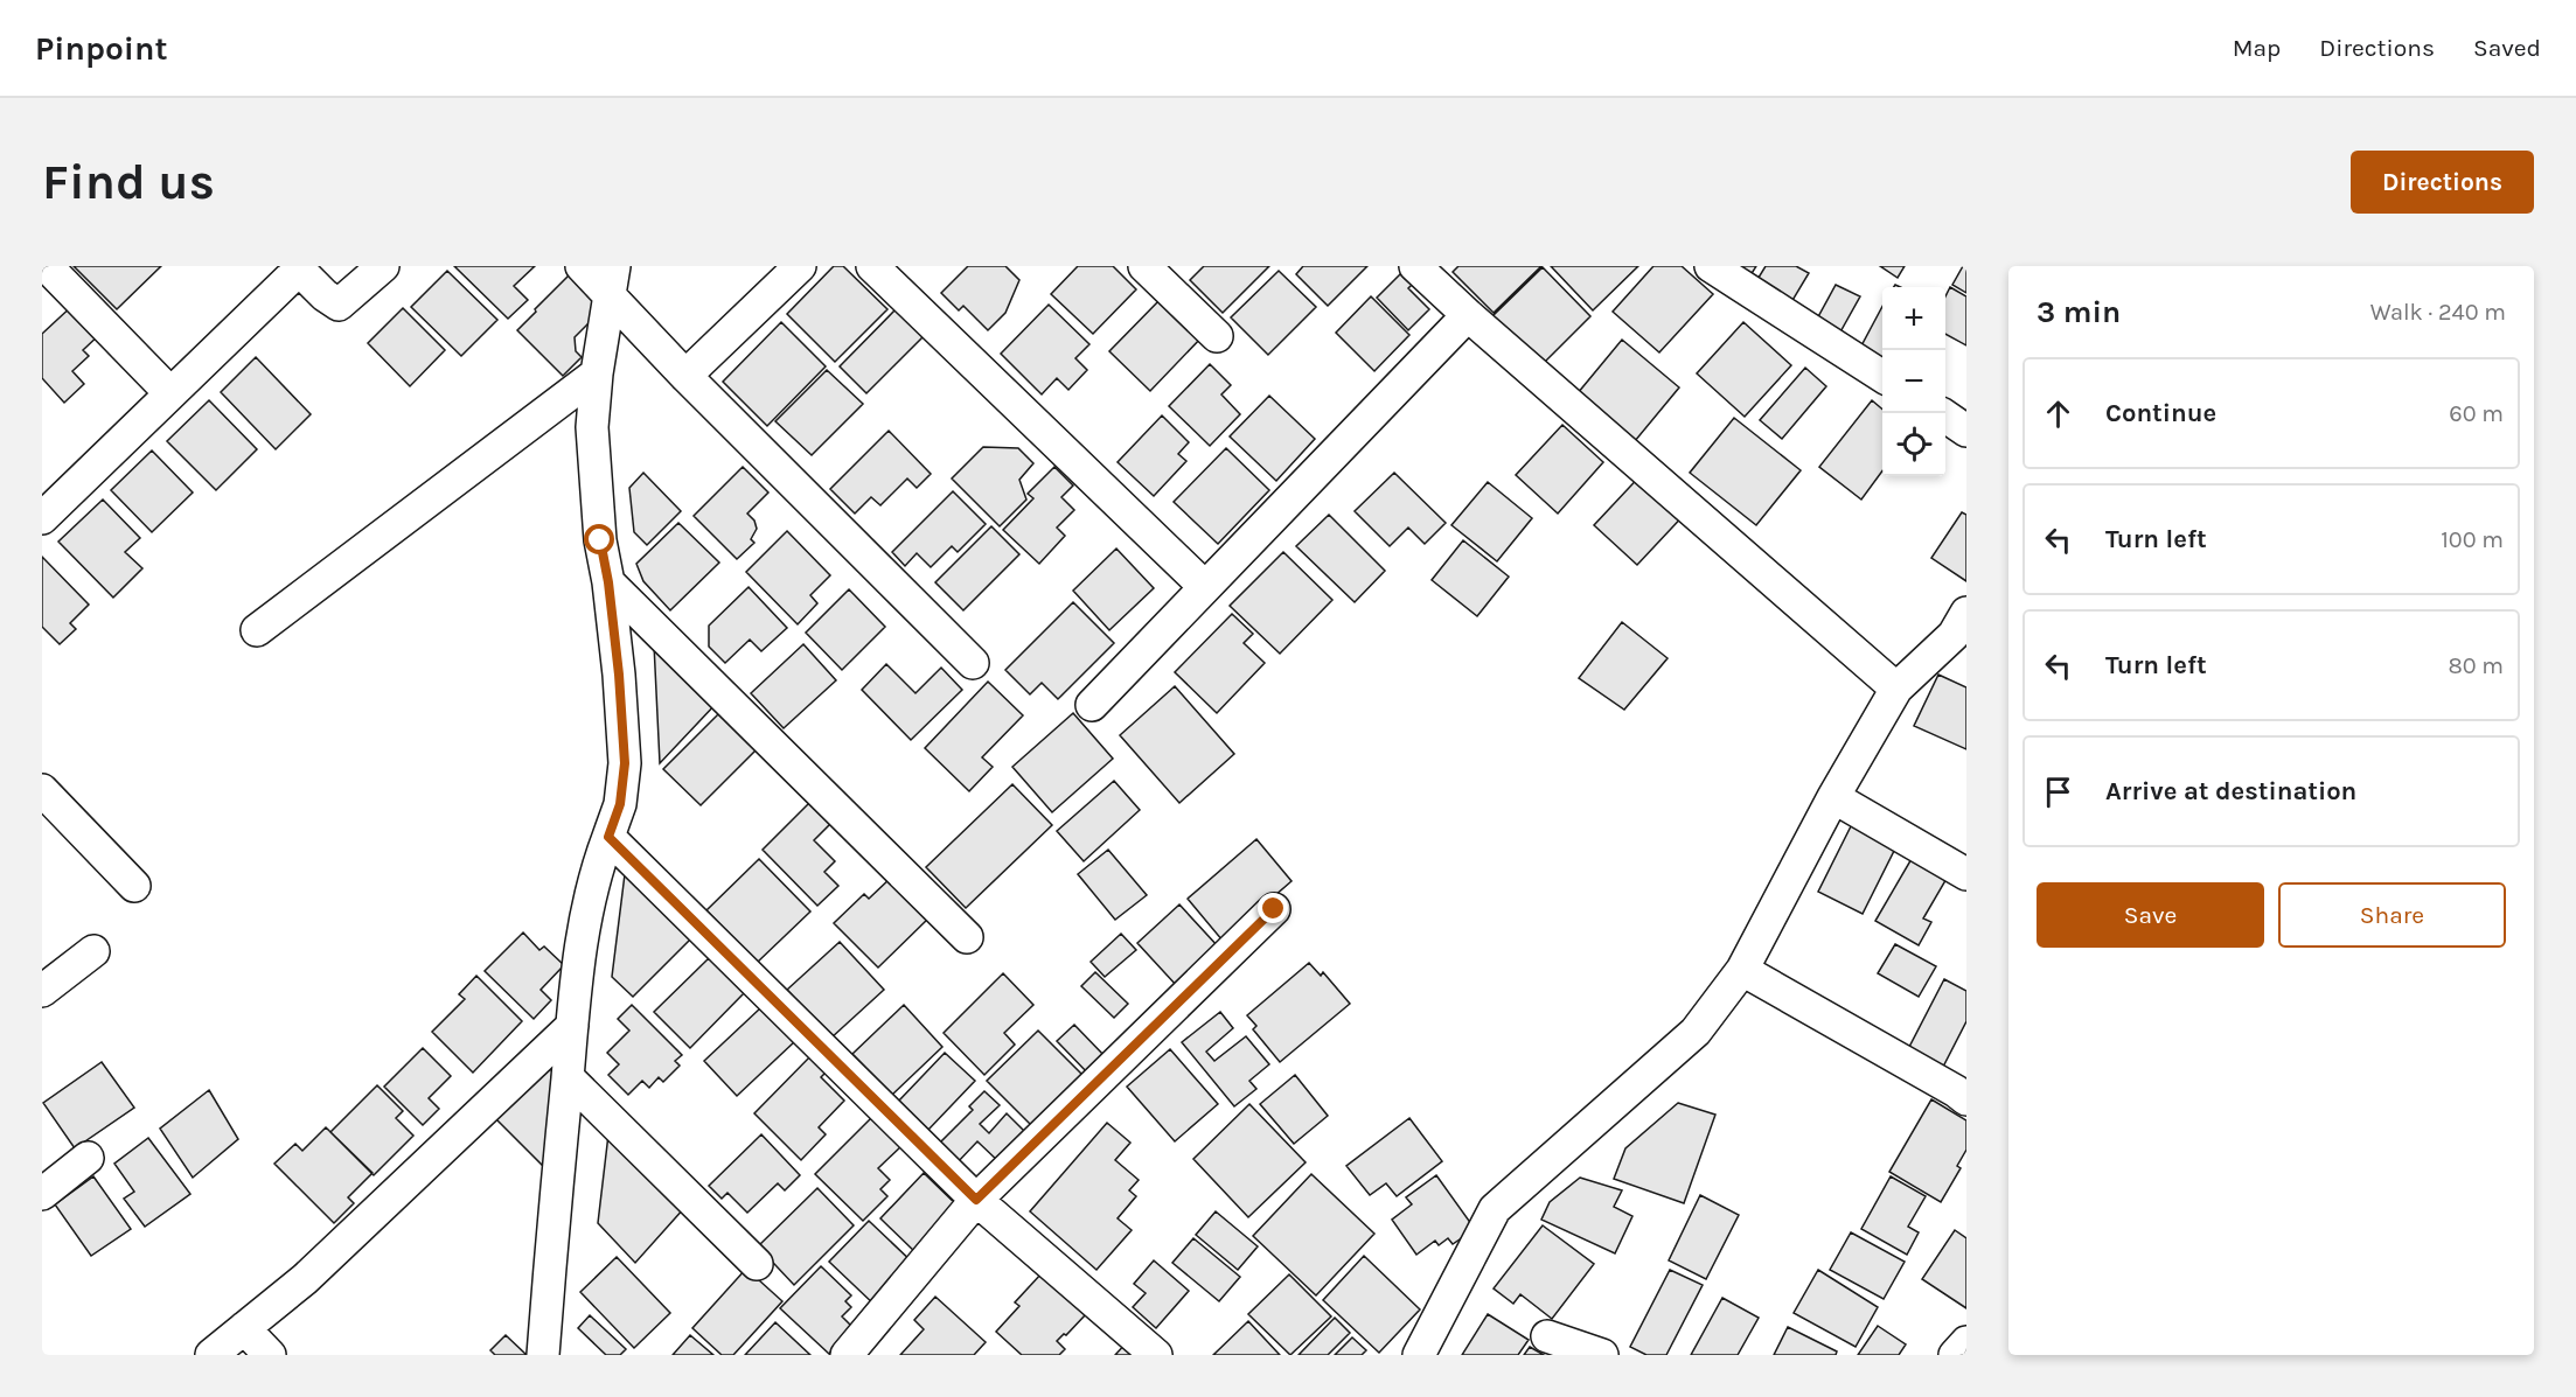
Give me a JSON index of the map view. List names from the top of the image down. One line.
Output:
{"page":{"header":"Pinpoint","nav":["Map","Directions","Saved"],"buttons":["Directions",["Save","Share"]],"title":"Find us","heading":["3 min","Walk · 240 m"],"map_buttons":["+","−"],"list":[["Continue","60 m"],["Turn left","100 m"],["Turn left","80 m"],"Arrive at destination"]}}
